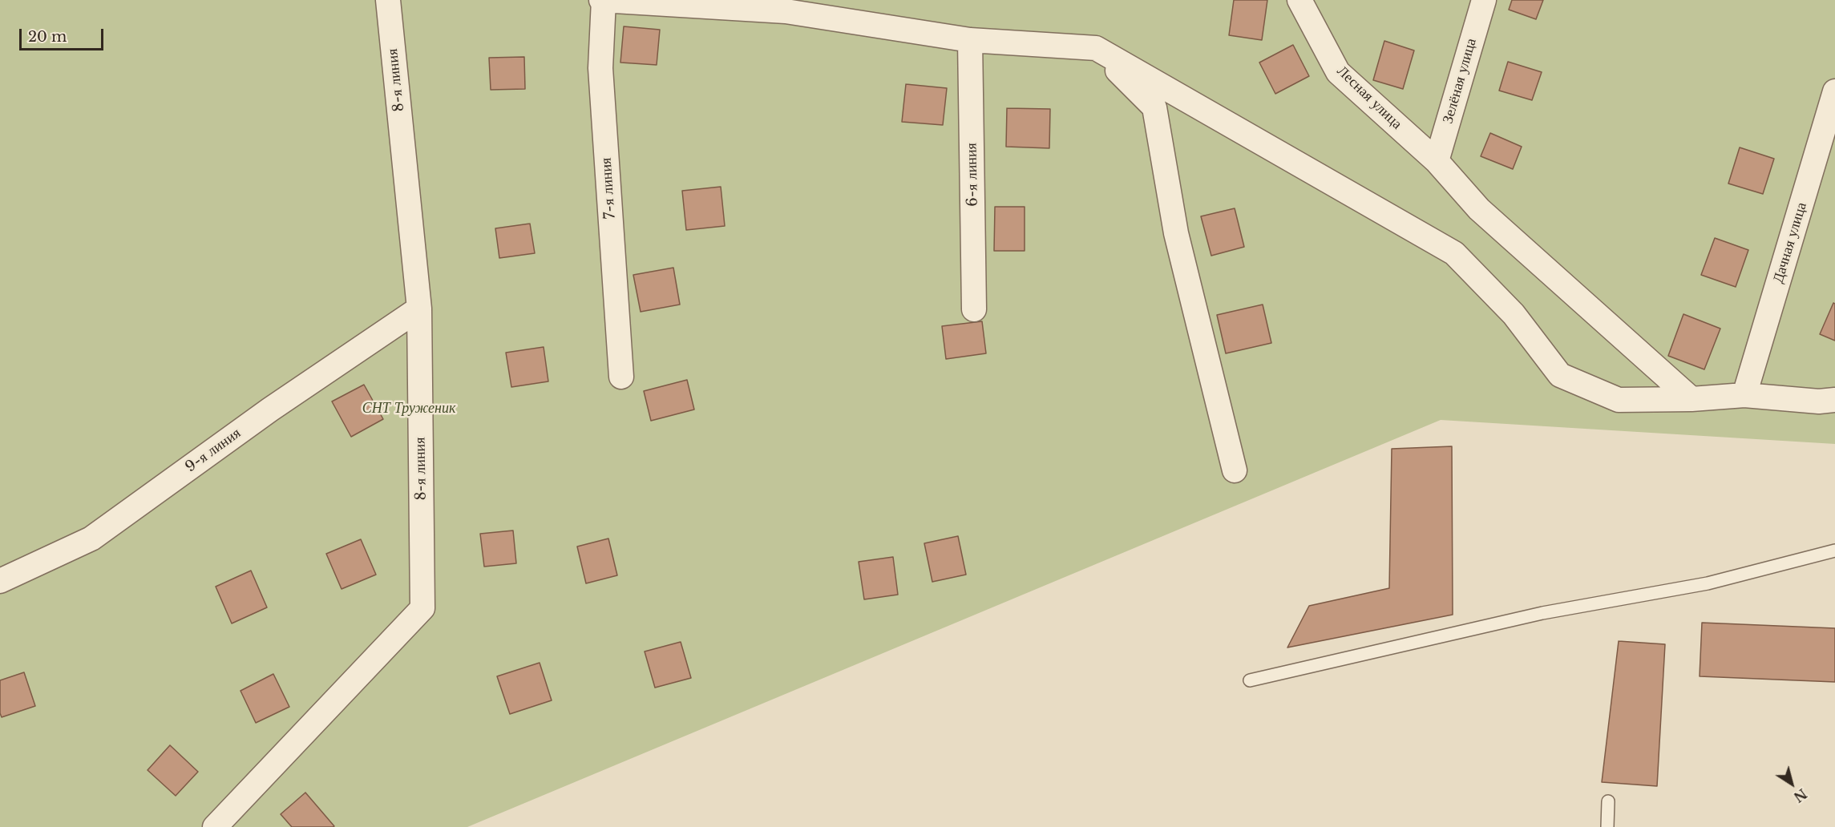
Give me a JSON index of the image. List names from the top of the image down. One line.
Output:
{"streets":{"street":["8-я линия","Зелёная улица","Лесная улица","6-я линия","7-я линия","Дачная улица","9-я линия"]},"crossings":[["8-я линия","9-я линия"],["Зелёная улица","Лесная улица"]],"parks":["СНТ Труженик"],"scale_bar":"20 m","north":"bottom right"}
